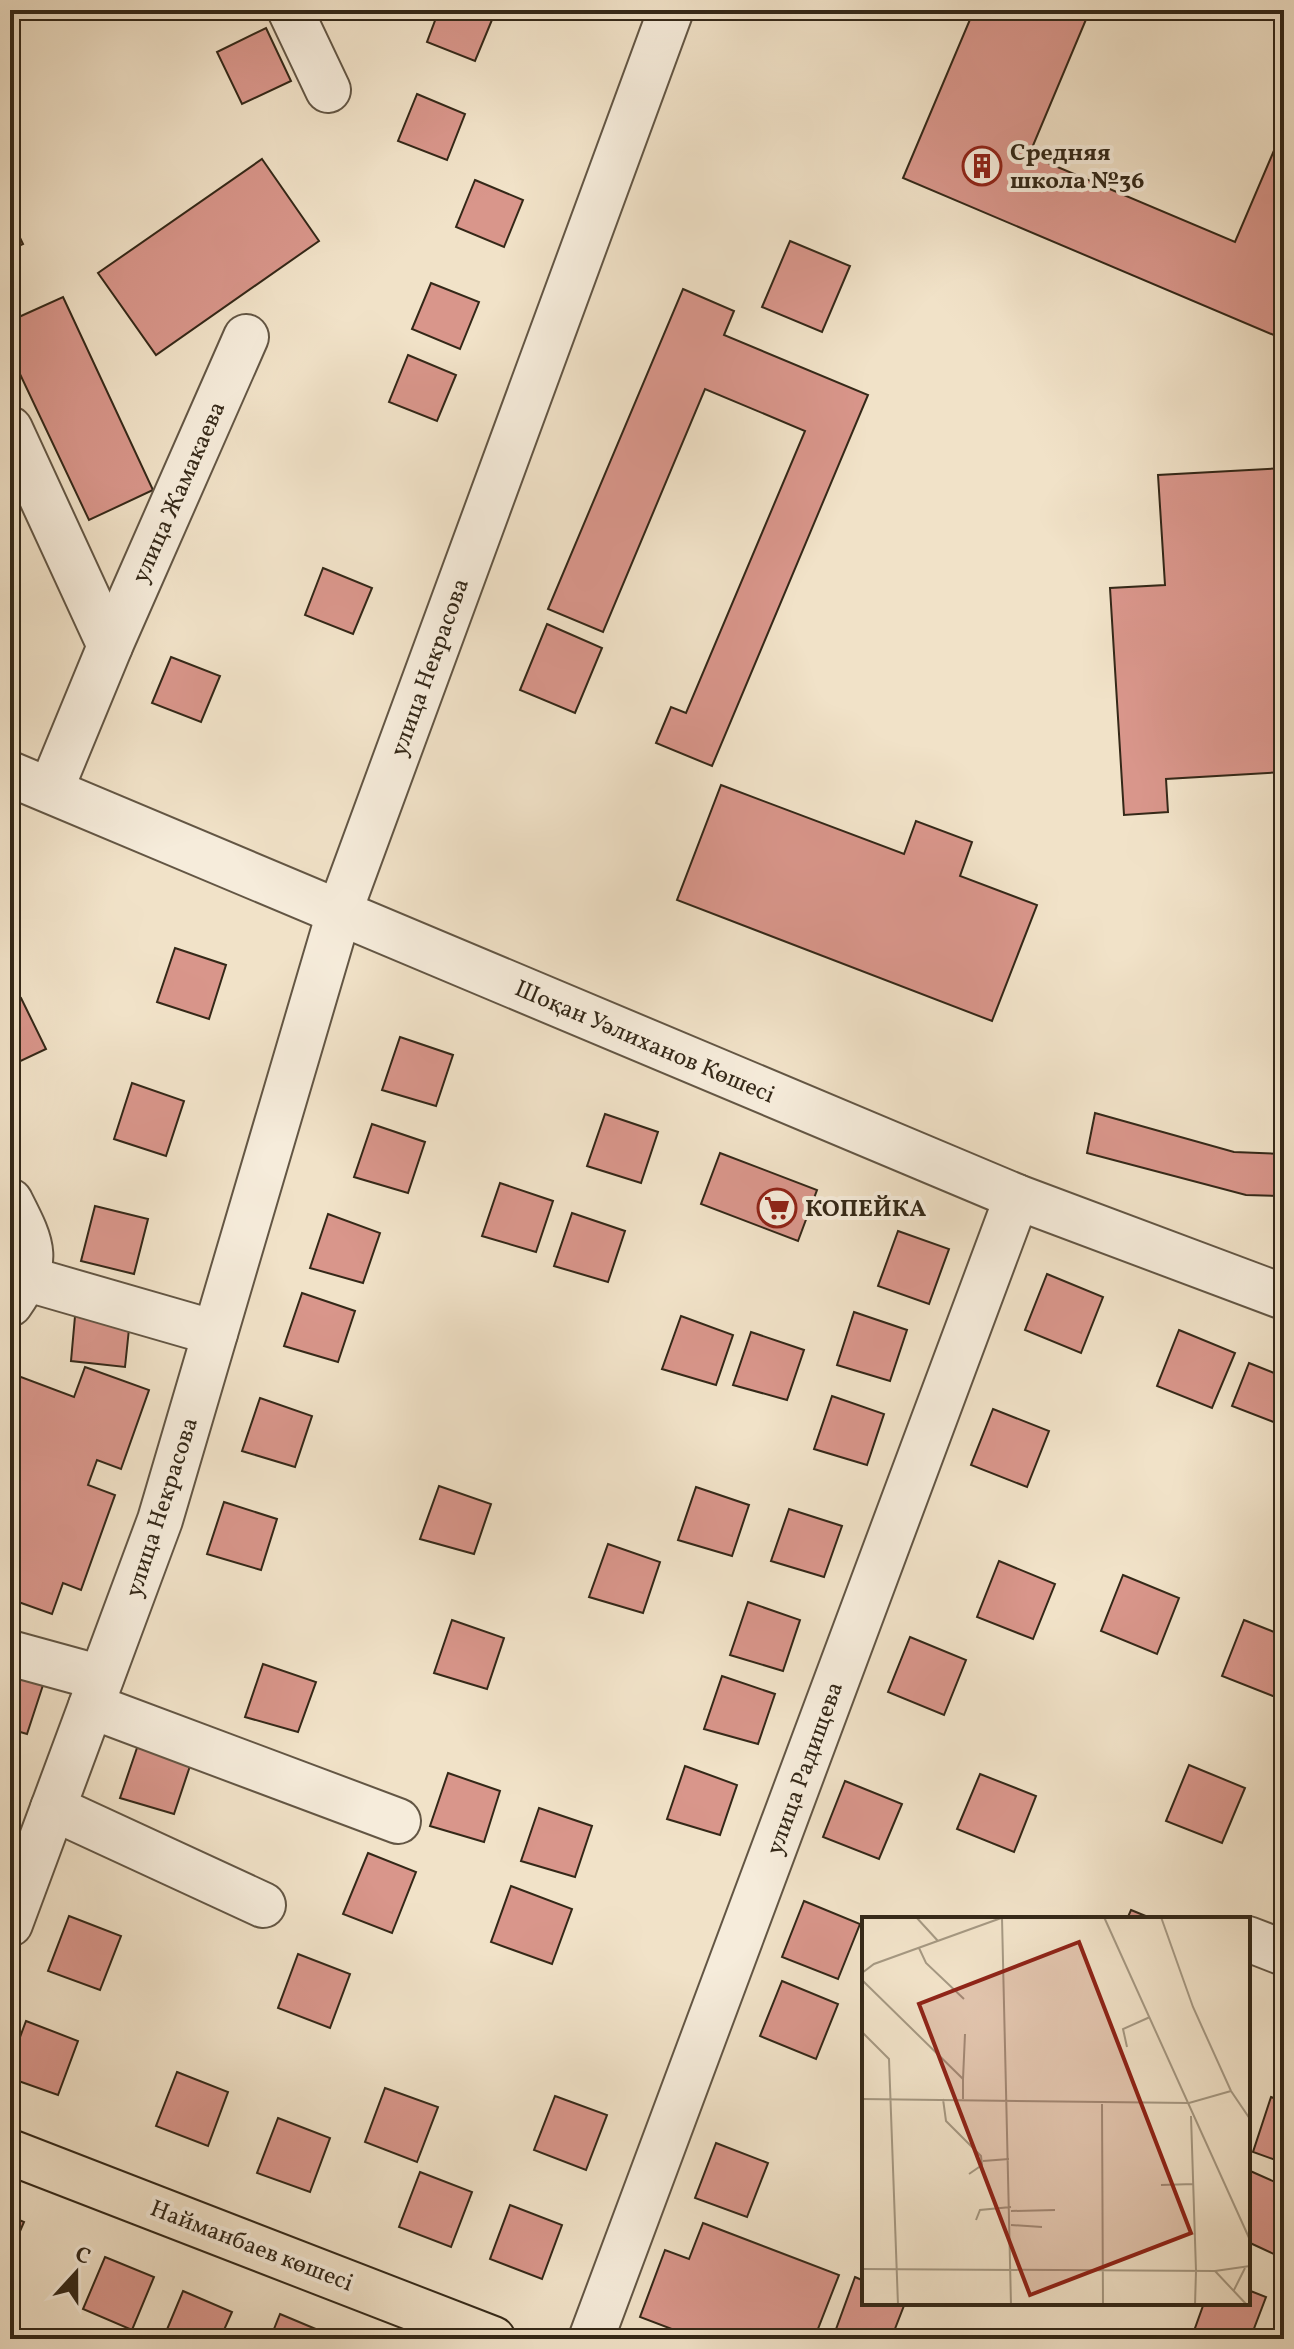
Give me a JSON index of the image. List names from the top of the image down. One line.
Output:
{"streets":{"main road":["Найманбаев көшесі"],"street":["улица Жамакаева","улица Некрасова","Шоқан Уәлиханов Көшесі","улица Радищева"]},"crossings":[["улица Жамакаева","Шоқан Уәлиханов Көшесі"],["улица Некрасова","Шоқан Уәлиханов Көшесі"],["Шоқан Уәлиханов Көшесі","улица Радищева"]],"places":{"building":["Средняя школа №36"],"supermarket":["КОПЕЙКА"]},"north":"top"}
